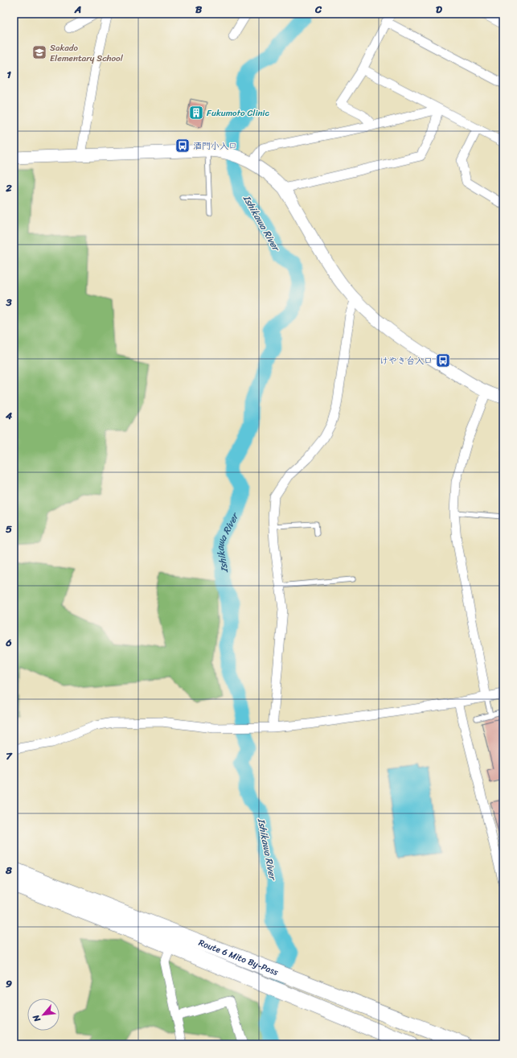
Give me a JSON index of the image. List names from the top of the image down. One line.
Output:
{"streets":{"highway":["Route 6 Mito By-Pass"]},"water":["Ishikawa River"],"places":{"school or university":["Sakado Elementary School"],"building":["Fukumoto Clinic"],"bus stop":["酒門小入口","けやき台入口"]},"north":"bottom left","grid":{"columns":["A","B","C","D"],"rows":["1","2","3","4","5","6","7","8","9"]}}
